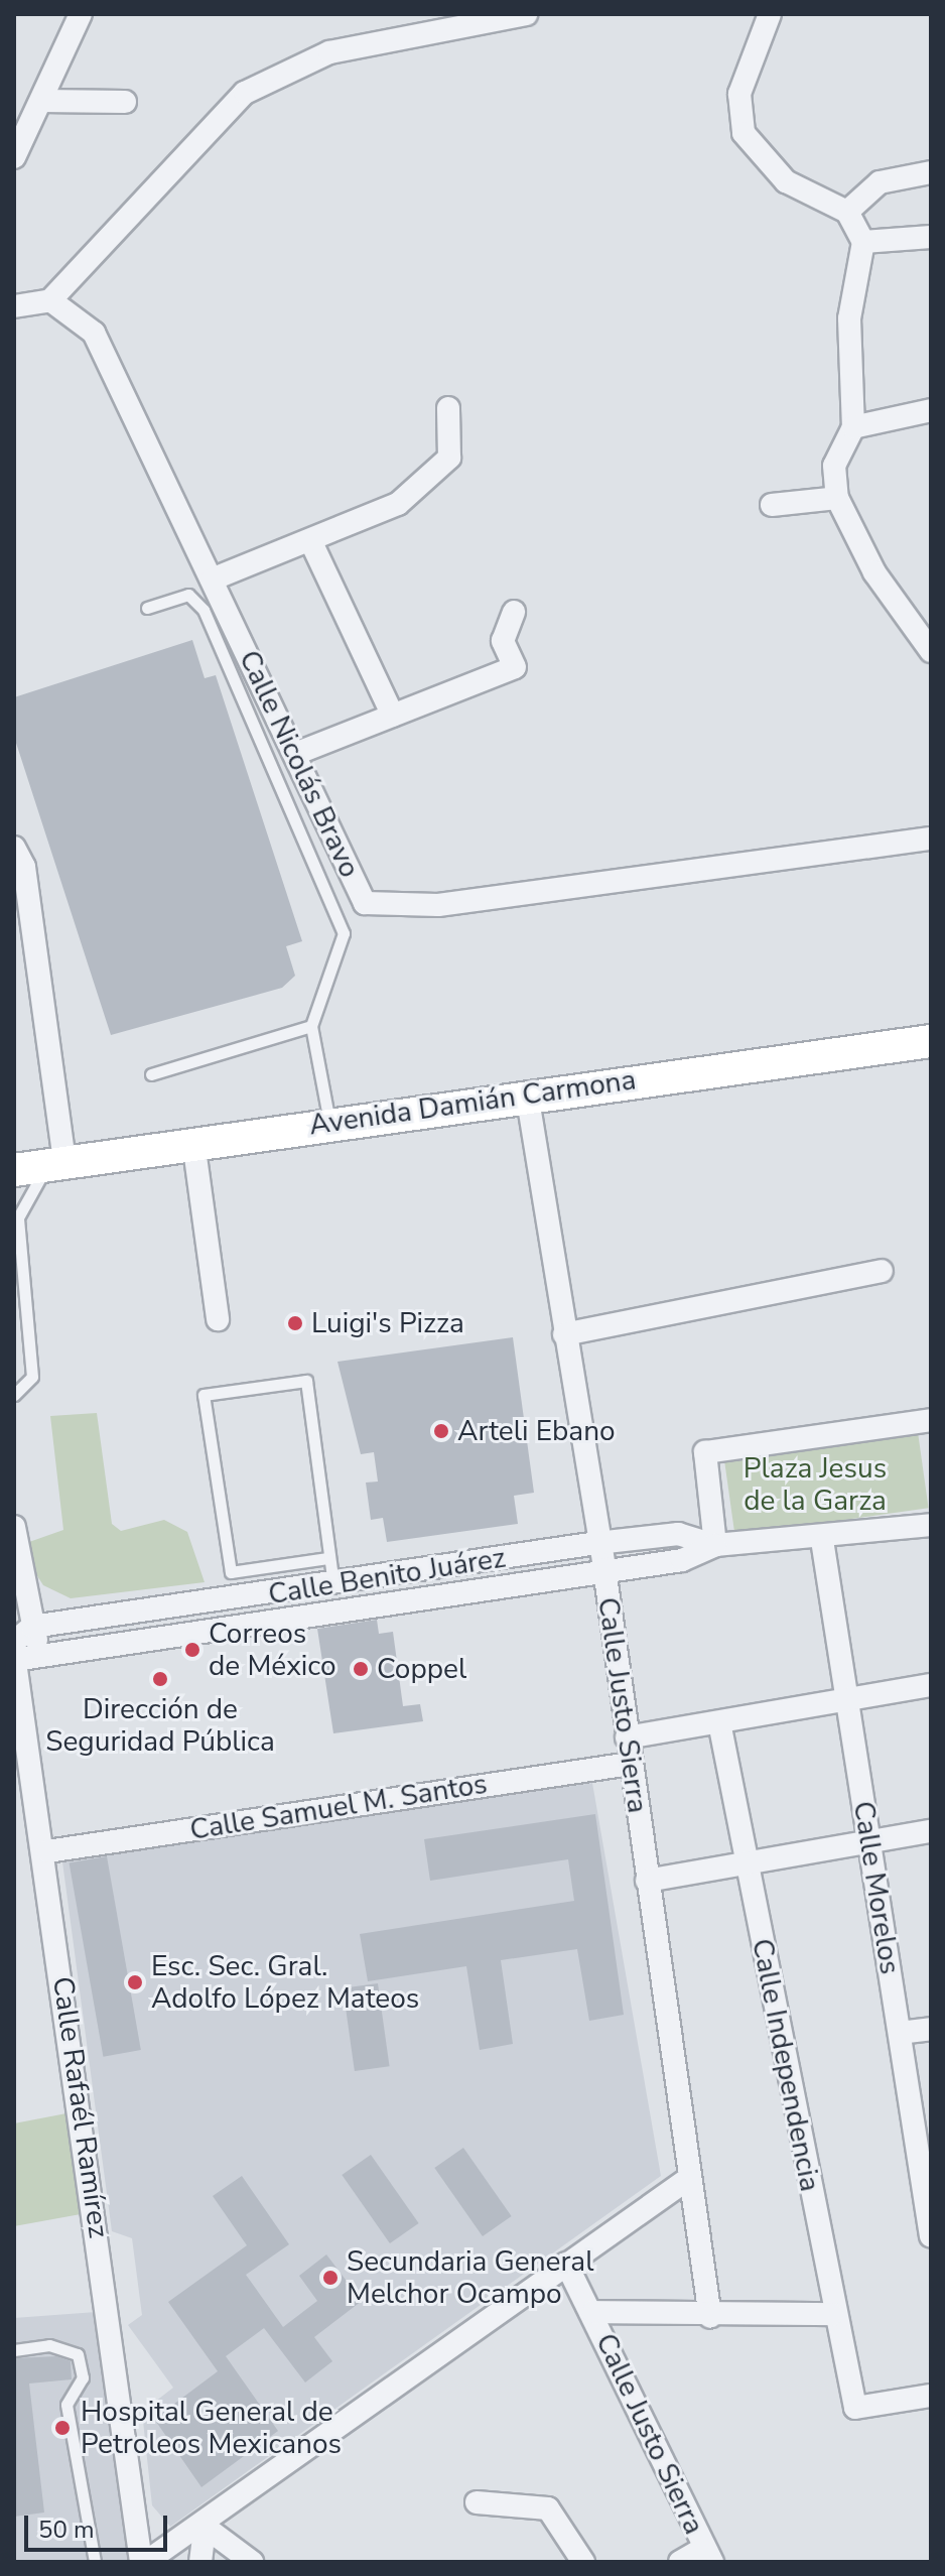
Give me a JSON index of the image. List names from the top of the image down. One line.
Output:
{"streets":{"street":["Calle Nicolás Bravo","Avenida Damián Carmona","Calle Benito Juárez","Calle Justo Sierra","Calle Samuel M. Santos","Calle Morelos","Calle Independencia","Calle Rafaél Ramírez"]},"crossings":[["Avenida Damián Carmona","Calle Justo Sierra"],["Calle Benito Juárez","Calle Justo Sierra"],["Calle Benito Juárez","Calle Morelos"],["Calle Benito Juárez","Calle Rafaél Ramírez"],["Calle Justo Sierra","Calle Samuel M. Santos"],["Calle Samuel M. Santos","Calle Rafaél Ramírez"]],"parks":["Plaza Jesus de la Garza"],"places":["Luigi's Pizza","Arteli Ebano","Correos de México","Coppel","Dirección de Seguridad Pública","Esc. Sec. Gral. Adolfo López Mateos","Secundaria General Melchor Ocampo","Hospital General de Petroleos Mexicanos"],"scale_bar":"50 m"}
